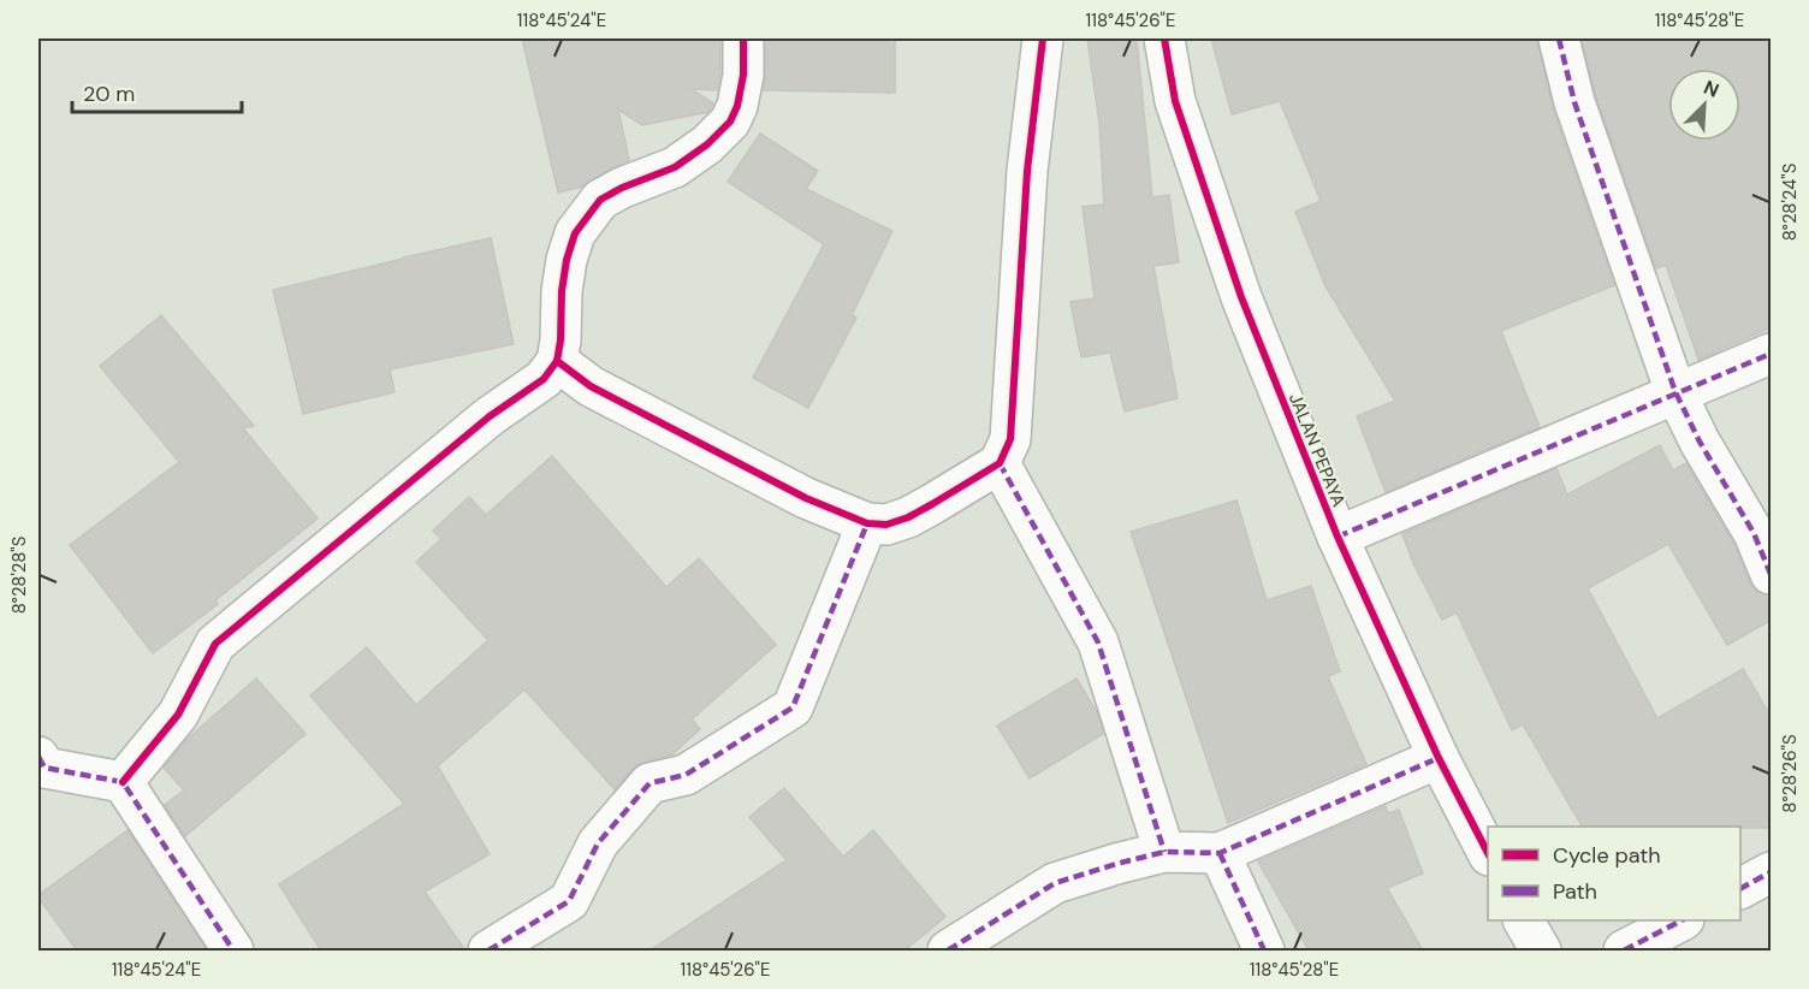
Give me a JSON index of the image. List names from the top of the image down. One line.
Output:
{"streets":{"street":["JALAN PEPAYA"]},"legend":["Cycle path","Path"],"scale_bar":"20 m","north":"top right","coordinates":["118°45'24\"E","118°45'26\"E","118°45'28\"E","8°28'24\"S","8°28'28\"S","8°28'26\"S"]}
